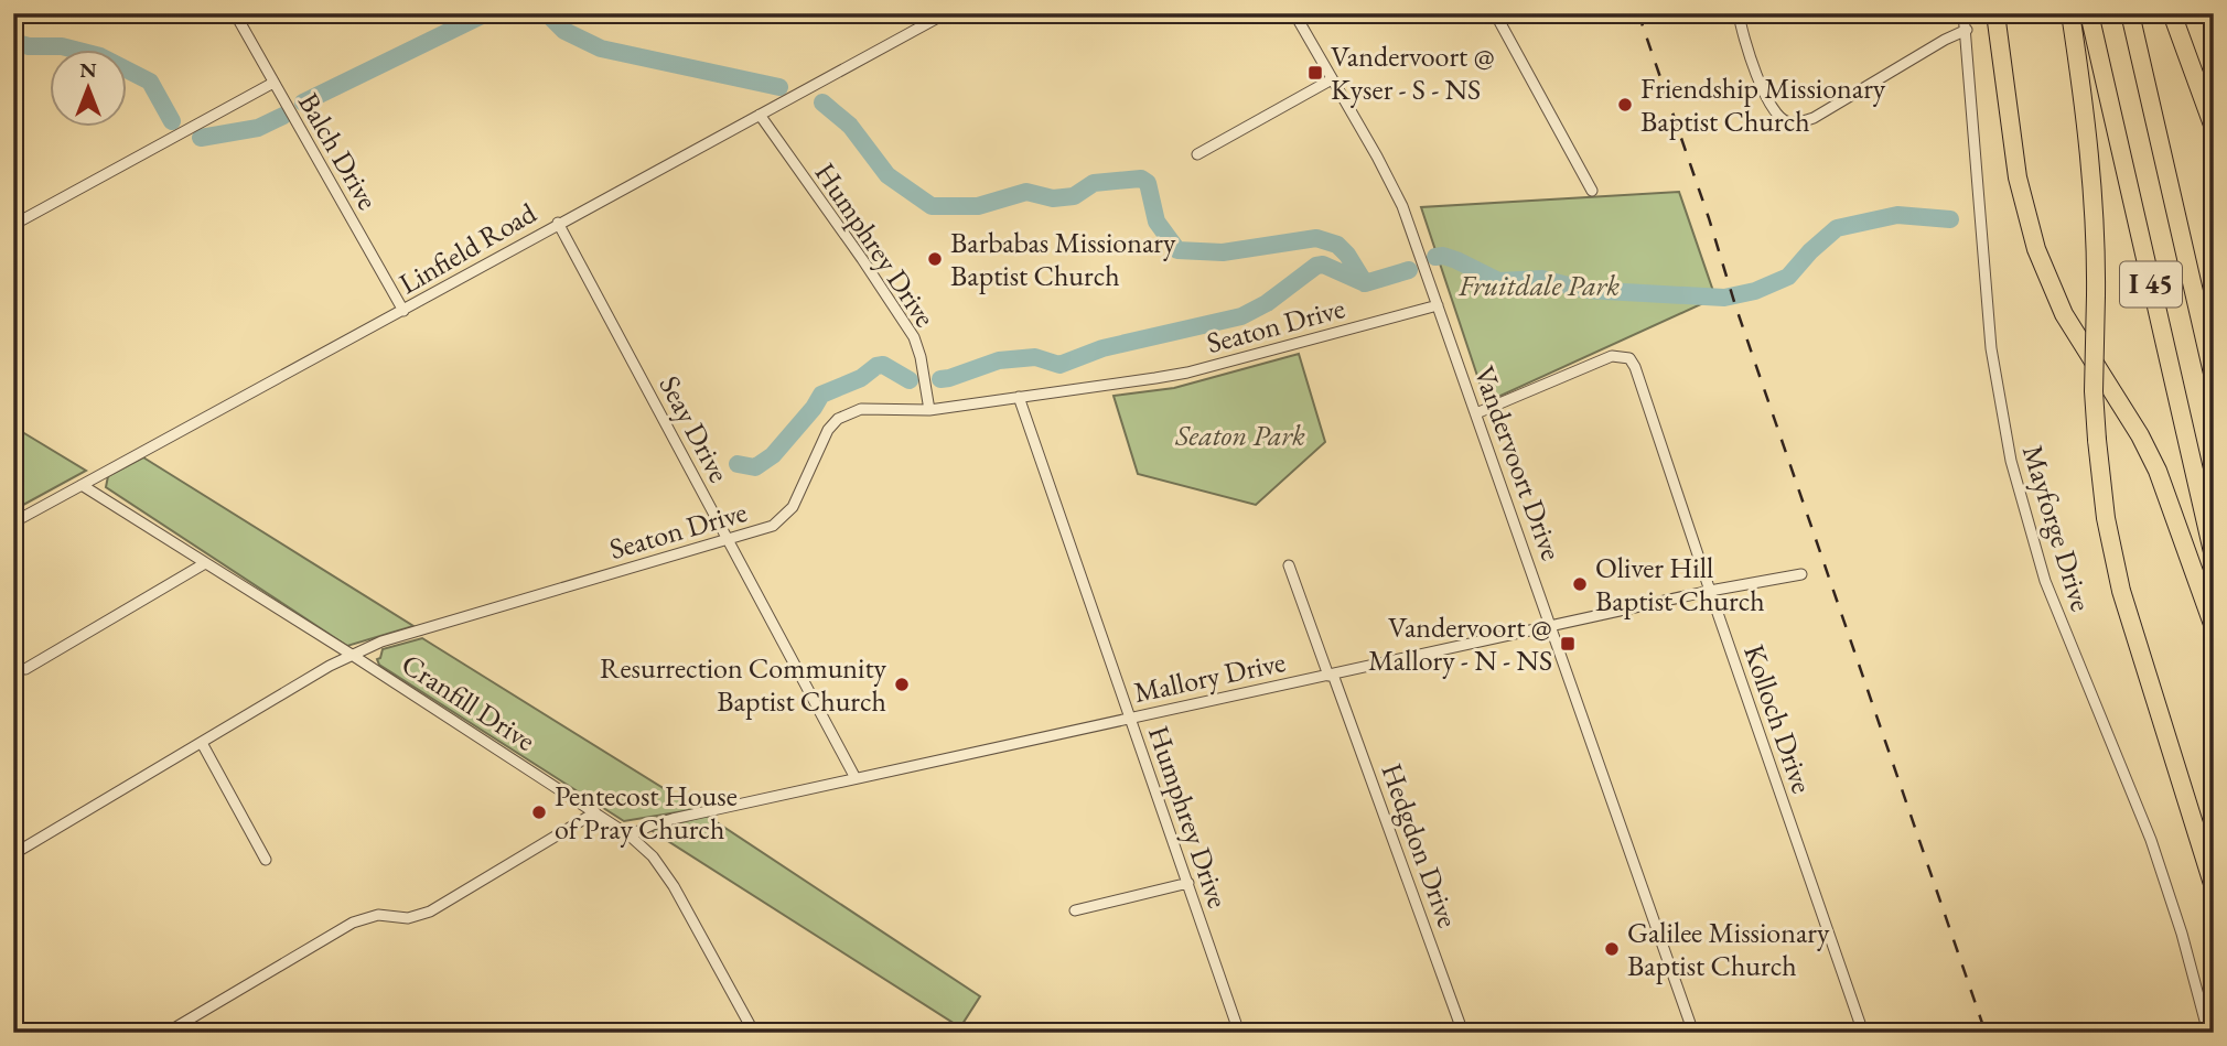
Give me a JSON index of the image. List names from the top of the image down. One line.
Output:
{"streets":{"highway":["I 45"],"street":["Balch Drive","Humphrey Drive","Linfield Road","Seaton Drive","Seay Drive","Vandervoort Drive","Mayforge Drive","Mallory Drive","Cranfill Drive","Kolloch Drive","Hedgdon Drive"]},"crossings":[["Balch Drive","Linfield Road"],["Humphrey Drive","Linfield Road"],["Humphrey Drive","Seaton Drive"],["Humphrey Drive","Mallory Drive"],["Linfield Road","Seay Drive"],["Linfield Road","Cranfill Drive"],["Seaton Drive","Seay Drive"],["Seaton Drive","Vandervoort Drive"],["Seaton Drive","Cranfill Drive"],["Seay Drive","Mallory Drive"],["Vandervoort Drive","Mallory Drive"],["Vandervoort Drive","Kolloch Drive"],["Mallory Drive","Cranfill Drive"],["Mallory Drive","Kolloch Drive"],["Mallory Drive","Hedgdon Drive"]],"parks":["Fruitdale Park","Seaton Park"],"places":{"transit":["Vandervoort @ Kyser - S - NS","Vandervoort @ Mallory - N - NS"],"other":["Friendship Missionary Baptist Church","Barbabas Missionary Baptist Church","Oliver Hill Baptist Church","Resurrection Community Baptist Church","Pentecost House of Pray Church","Galilee Missionary Baptist Church"]},"north":"top"}
